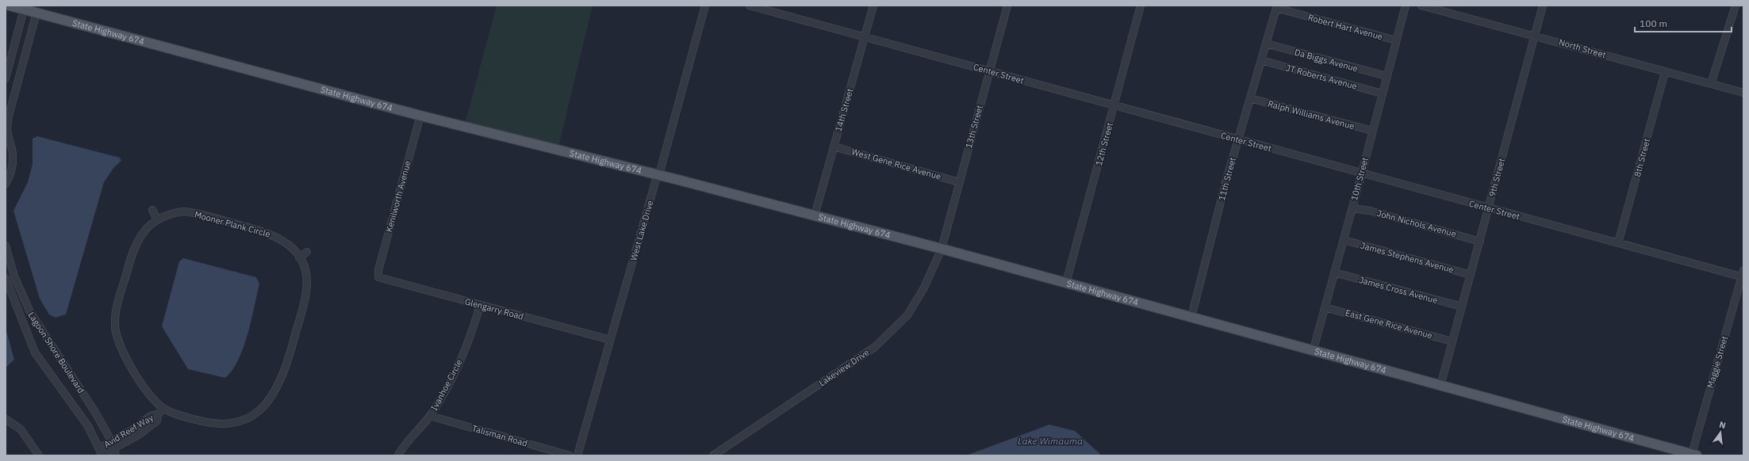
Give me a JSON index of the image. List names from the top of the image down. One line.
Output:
{"streets":{"main road":["State Highway 674"],"street":["Robert Hart Avenue","North Street","Da Biggs Avenue","Center Street","JT Roberts Avenue","14th Street","Ralph Williams Avenue","13th Street","12th Street","8th Street","West Gene Rice Avenue","9th Street","11th Street","10th Street","Kenilworth Avenue","John Nichols Avenue","Mooner Plank Circle","West Lake Drive","James Stephens Avenue","James Cross Avenue","Glengarry Road","East Gene Rice Avenue","Lagoon Shore Boulevard","Maggie Street","Lakeview Drive","Ivanhoe Circle","Avid Reef Way","Talisman Road"]},"crossings":[["Robert Hart Avenue","11th Street"],["Robert Hart Avenue","10th Street"],["State Highway 674","14th Street"],["State Highway 674","13th Street"],["State Highway 674","12th Street"],["State Highway 674","9th Street"],["State Highway 674","11th Street"],["State Highway 674","10th Street"],["State Highway 674","Kenilworth Avenue"],["State Highway 674","West Lake Drive"],["State Highway 674","Maggie Street"],["State Highway 674","Lakeview Drive"],["North Street","8th Street"],["North Street","9th Street"],["Da Biggs Avenue","11th Street"],["Da Biggs Avenue","10th Street"],["Center Street","14th Street"],["Center Street","13th Street"],["Center Street","12th Street"],["Center Street","8th Street"],["Center Street","9th Street"],["Center Street","11th Street"],["Center Street","10th Street"],["Center Street","Maggie Street"],["JT Roberts Avenue","11th Street"],["JT Roberts Avenue","10th Street"],["14th Street","West Gene Rice Avenue"],["Ralph Williams Avenue","11th Street"],["Ralph Williams Avenue","10th Street"],["13th Street","West Gene Rice Avenue"],["13th Street","Lakeview Drive"],["9th Street","John Nichols Avenue"],["9th Street","James Stephens Avenue"],["9th Street","James Cross Avenue"],["9th Street","East Gene Rice Avenue"],["10th Street","John Nichols Avenue"],["10th Street","James Stephens Avenue"],["10th Street","James Cross Avenue"],["10th Street","East Gene Rice Avenue"],["Kenilworth Avenue","Glengarry Road"],["Mooner Plank Circle","Avid Reef Way"],["West Lake Drive","Glengarry Road"],["Glengarry Road","Ivanhoe Circle"],["Lagoon Shore Boulevard","Avid Reef Way"],["Ivanhoe Circle","Talisman Road"]],"water":["Lake Wimauma"],"scale_bar":"100 m","north":"top"}
